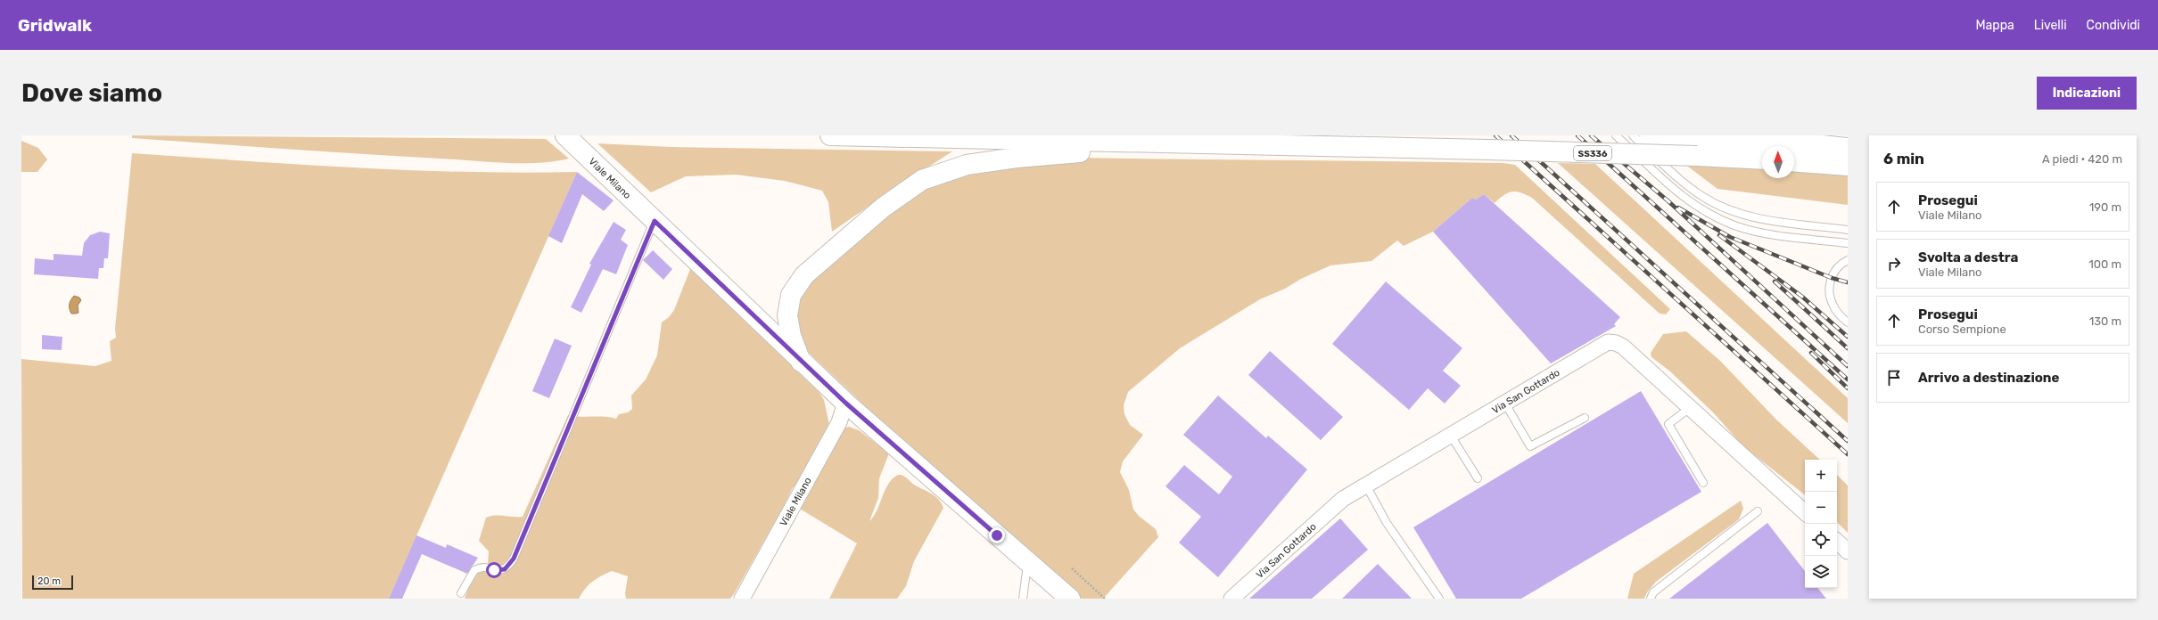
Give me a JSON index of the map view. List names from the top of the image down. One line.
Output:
{"streets":{"main road":["SS336","Viale Milano"],"street":["Via San Gottardo"]},"scale_bar":"20 m","north":"top","page":{"header":"Gridwalk","nav":["Mappa","Livelli","Condividi"],"buttons":"Indicazioni","title":"Dove siamo","heading":["6 min","A piedi · 420 m"],"list":[["Prosegui","Viale Milano","190 m"],["Svolta a destra","Viale Milano","100 m"],["Prosegui","Corso Sempione","130 m"],"Arrivo a destinazione"],"map_buttons":["+","−"],"scale":"20 m"}}
